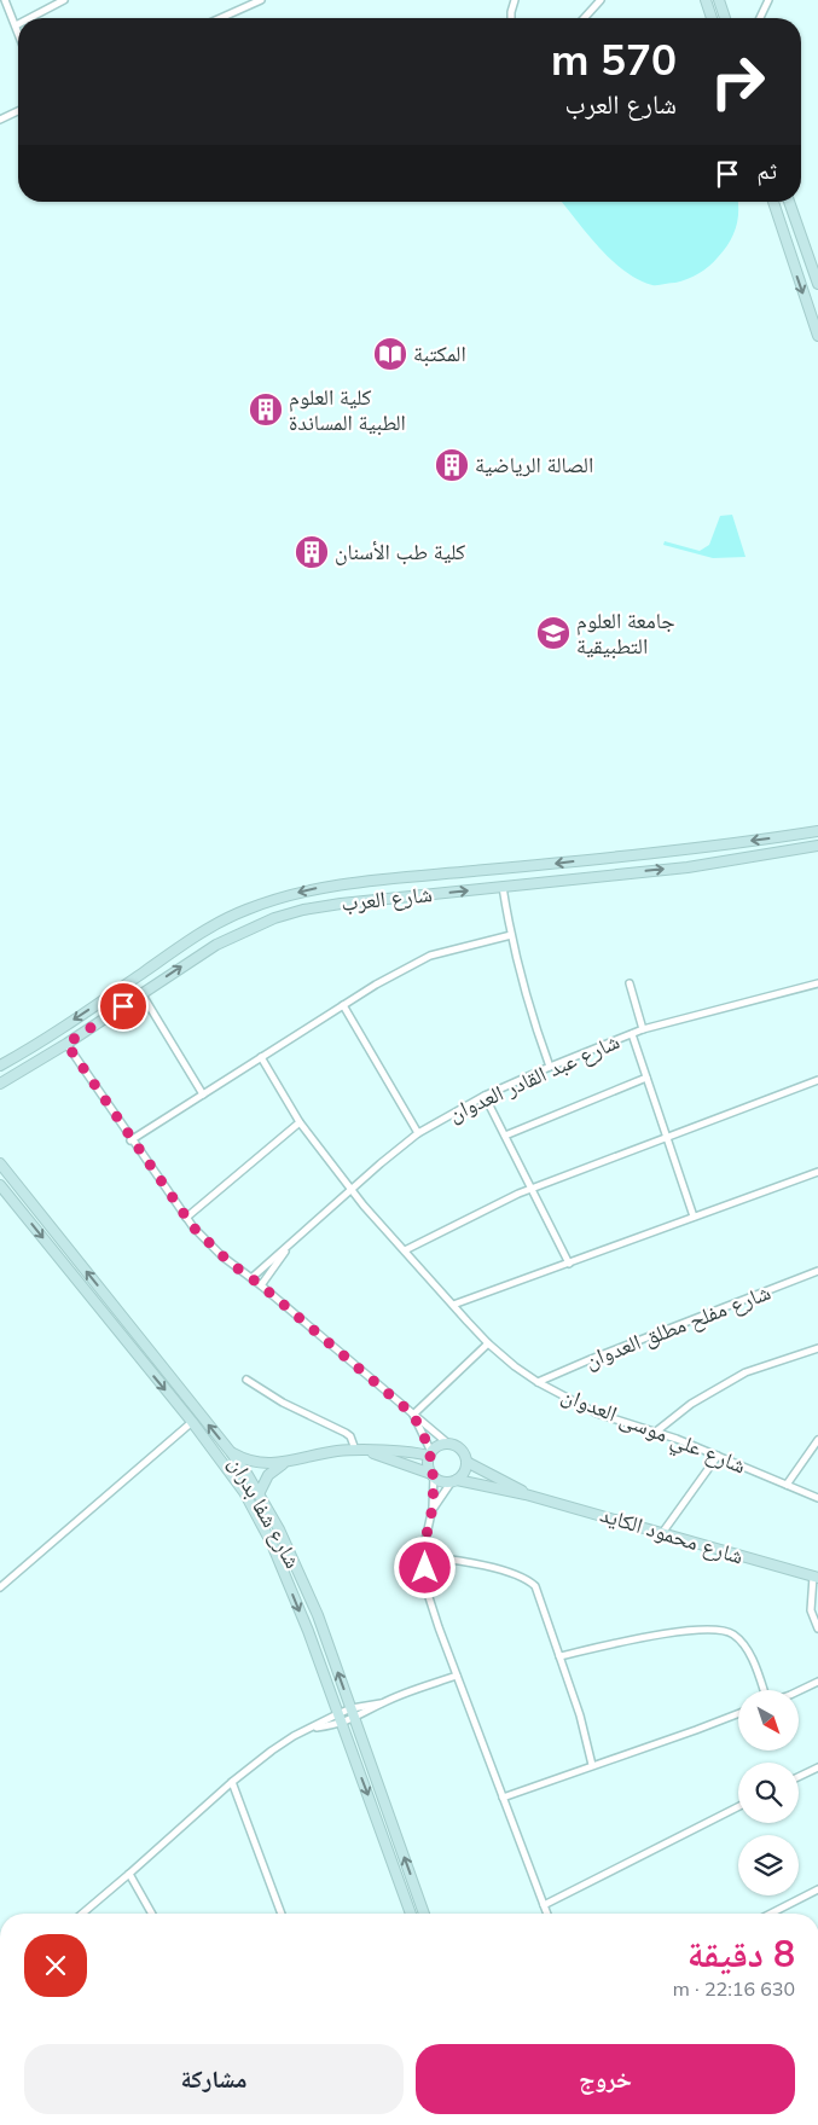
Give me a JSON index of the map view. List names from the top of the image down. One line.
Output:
{"streets":{"main road":["شارع العرب","شارع شفا بدران","شارع محمود الكايد"],"street":["شارع عبد القادر العدوان","شارع مفلح مطلق العدوان","شارع علي موسى العدوان"]},"crossings":[["شارع عبد القادر العدوان","شارع علي موسى العدوان"],["شارع مفلح مطلق العدوان","شارع علي موسى العدوان"]],"places":{"library":["المكتبة"],"building":["كلية العلوم الطبية المساندة","الصالة الرياضية","كلية طب الأسنان"],"school or university":["جامعة العلوم التطبيقية"]},"north":"bottom right","page":{"turn":["570 m","شارع العرب"],"then":"ثم","heading":["8 دقيقة","630 m · 22:16"],"buttons":["خروج","مشاركة"]}}
